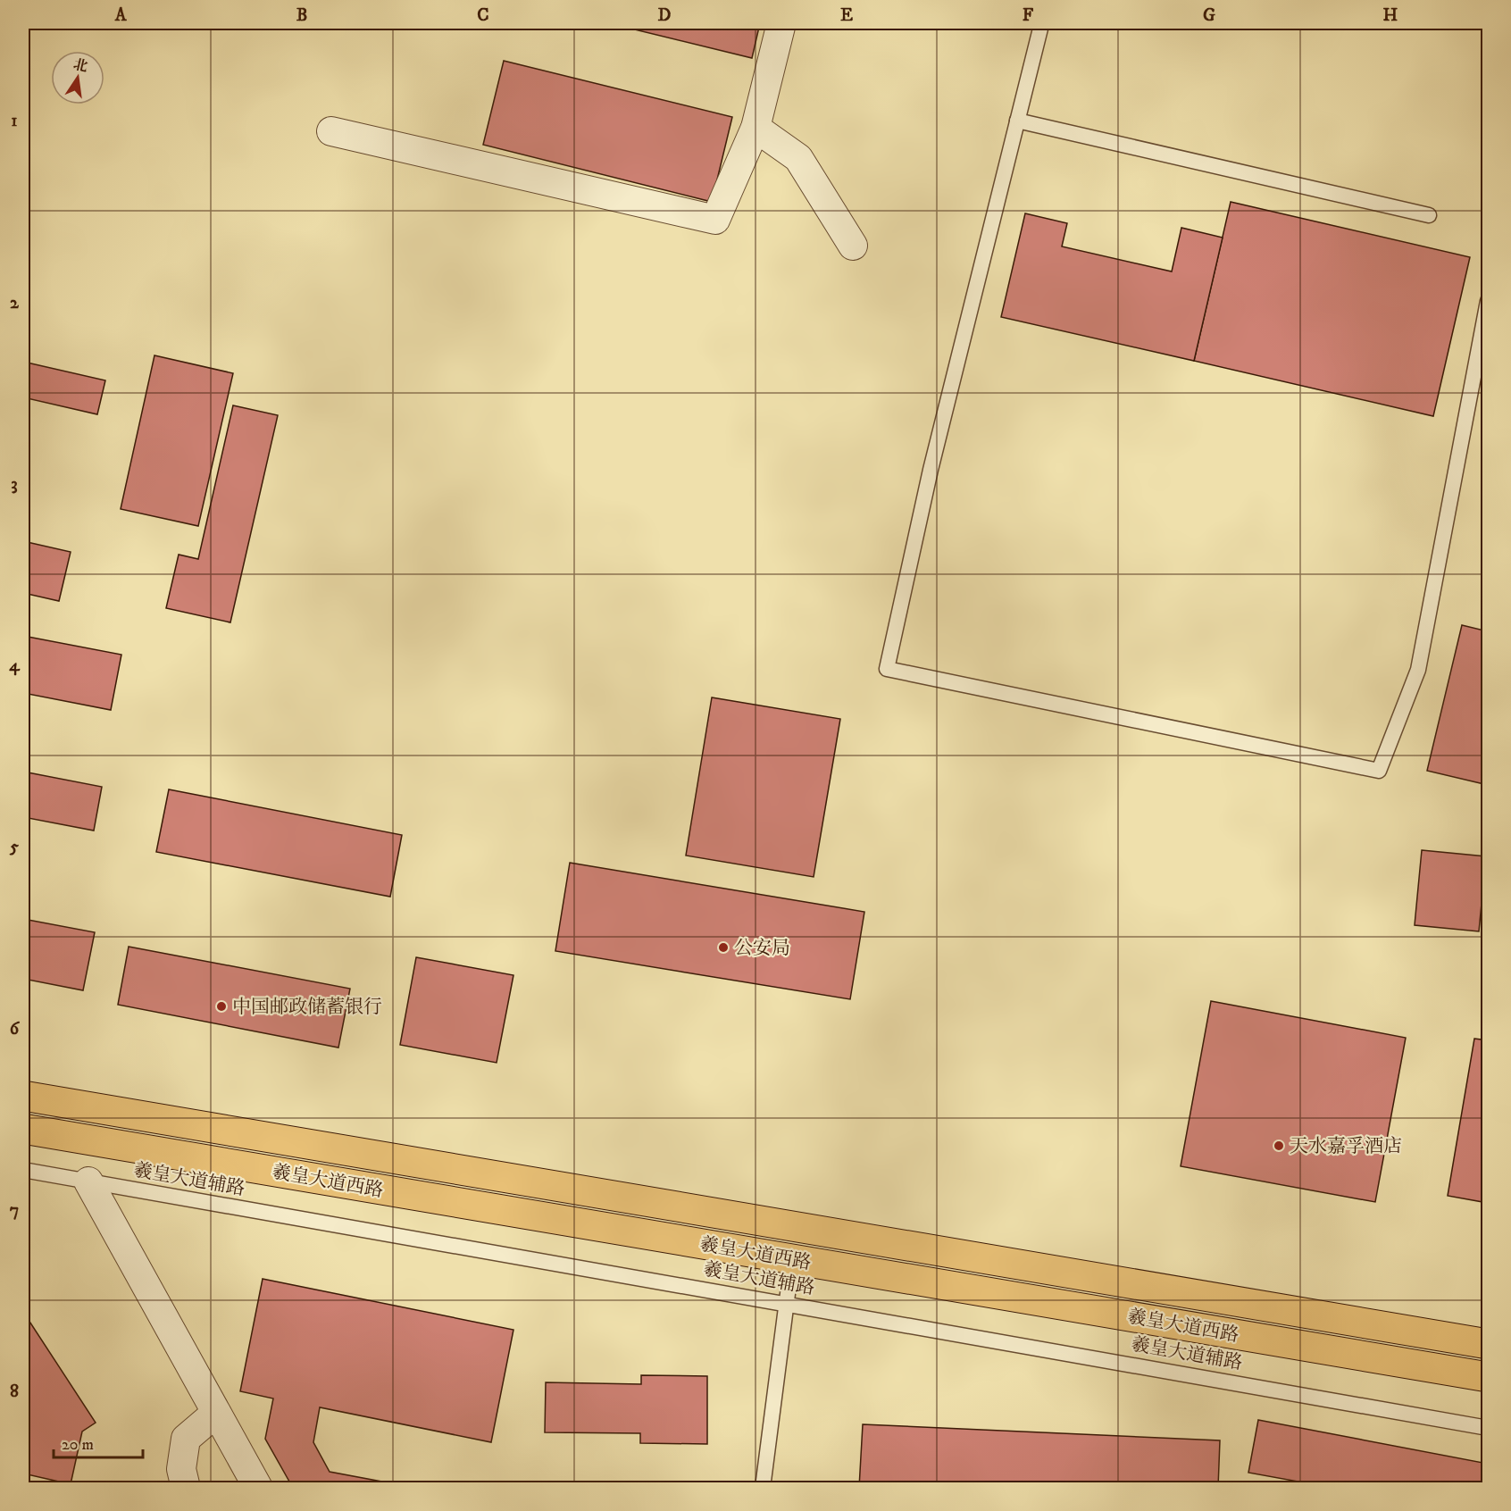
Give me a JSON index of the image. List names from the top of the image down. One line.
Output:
{"streets":{"main road":["羲皇大道西路"],"lane":["羲皇大道辅路"]},"places":["公安局","中国邮政储蓄银行","天水嘉孚酒店"],"scale_bar":"20 m","north":"top","grid":{"columns":["A","B","C","D","E","F","G","H"],"rows":["1","2","3","4","5","6","7","8"]}}
